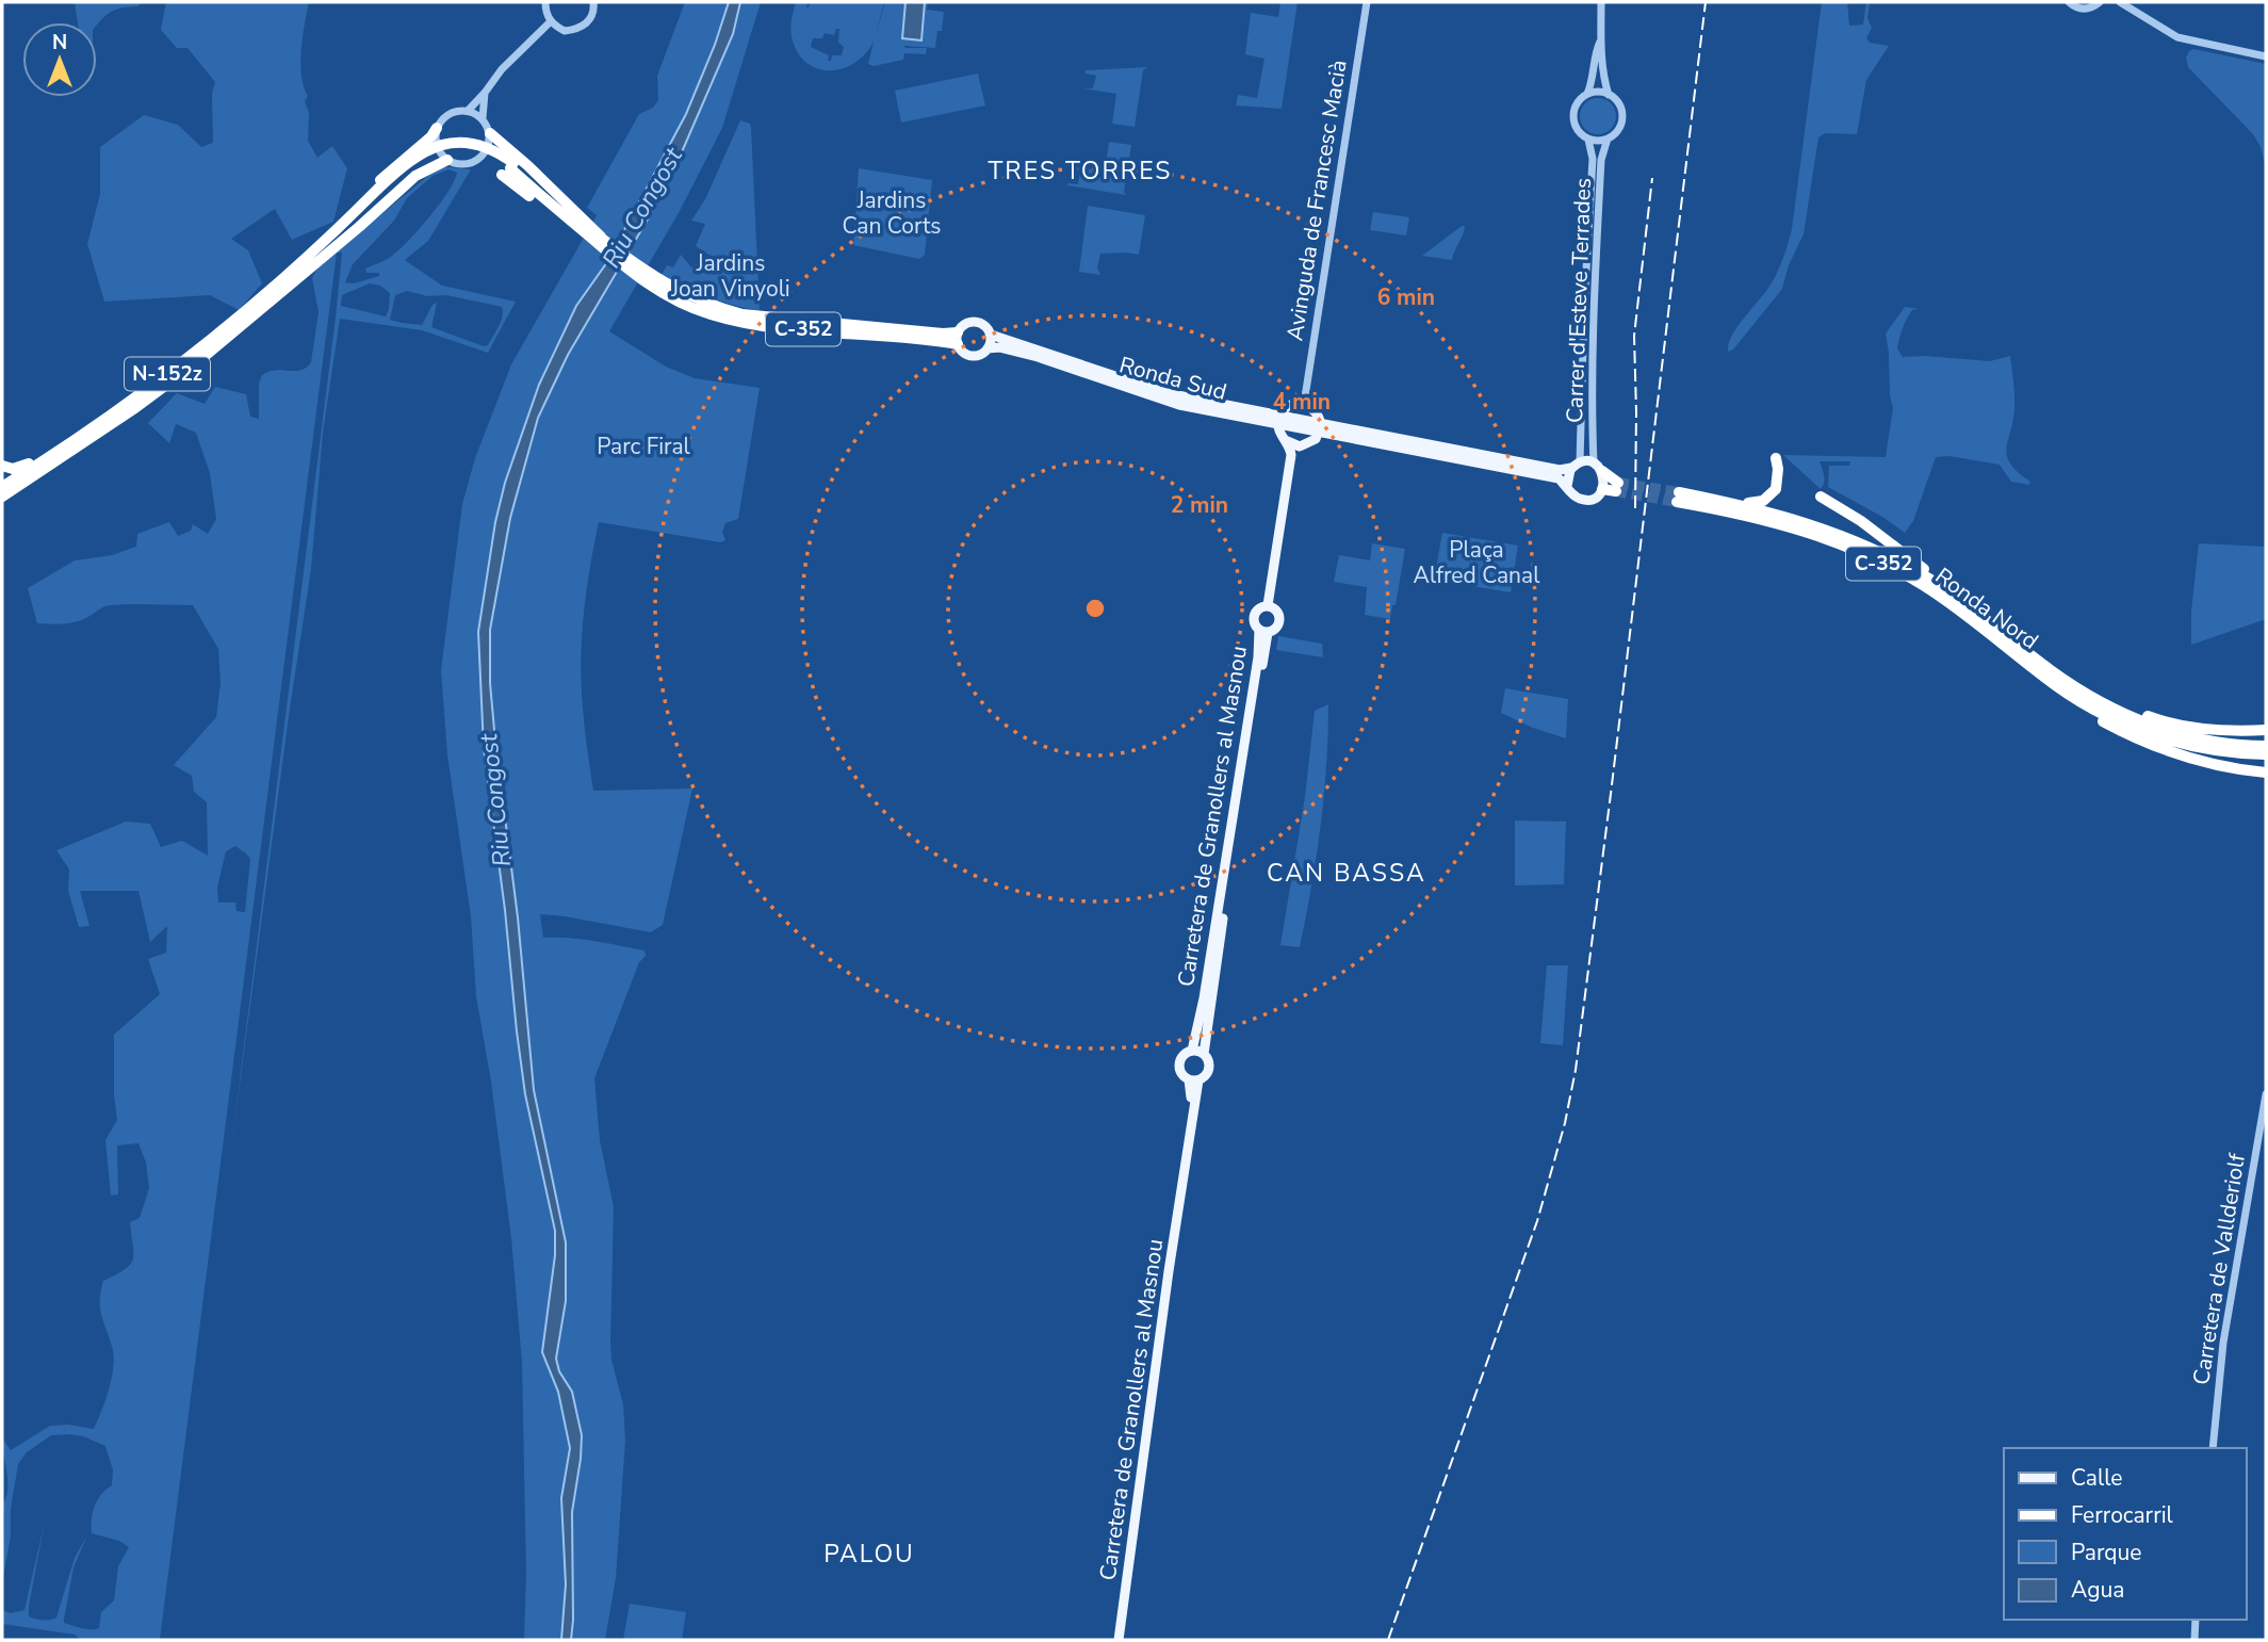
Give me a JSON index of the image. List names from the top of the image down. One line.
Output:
{"streets":{"highway":["C-352","N-152z","Ronda Nord"],"main road":["Ronda Sud","Carretera de Granollers al Masnou"],"street":["Avinguda de Francesc Macià","Carrer d'Esteve Terrades","Carretera de Vallderiolf"]},"crossings":[["Carrer d'Esteve Terrades","C-352"],["Carrer d'Esteve Terrades","Ronda Sud"],["C-352","N-152z"],["C-352","Ronda Sud"]],"districts":["TRES TORRES","CAN BASSA","PALOU"],"water":["Riu Congost"],"parks":["Jardins Can Corts","Jardins Joan Vinyoli","Parc Firal","Plaça Alfred Canal"],"legend":["Calle","Ferrocarril","Parque","Agua"],"north":"top","rings":["6 min","4 min","2 min"]}
